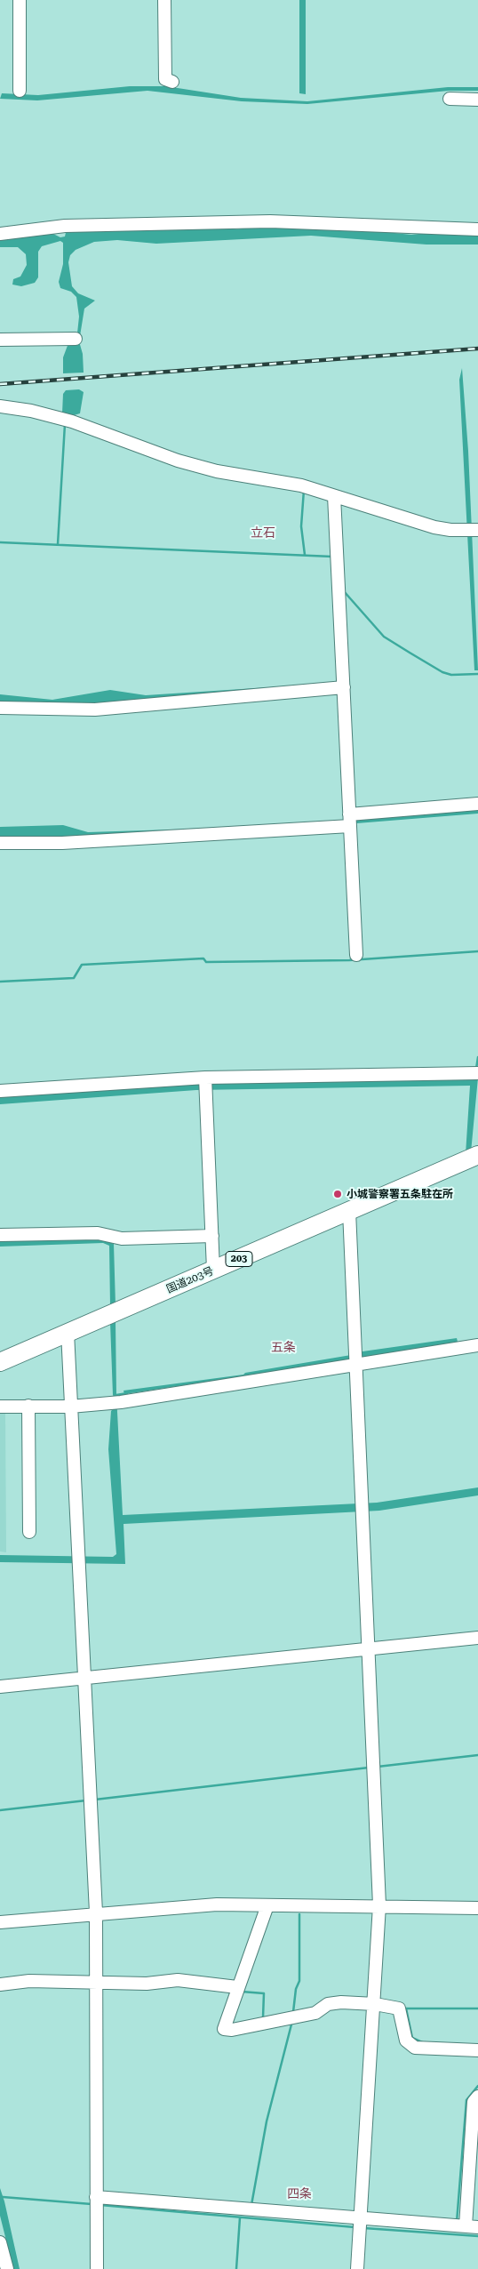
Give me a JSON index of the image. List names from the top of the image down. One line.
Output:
{"streets":{"highway":["203","国道203号"]},"districts":["立石","五条","四条"],"places":["小城警察署五条駐在所"]}
